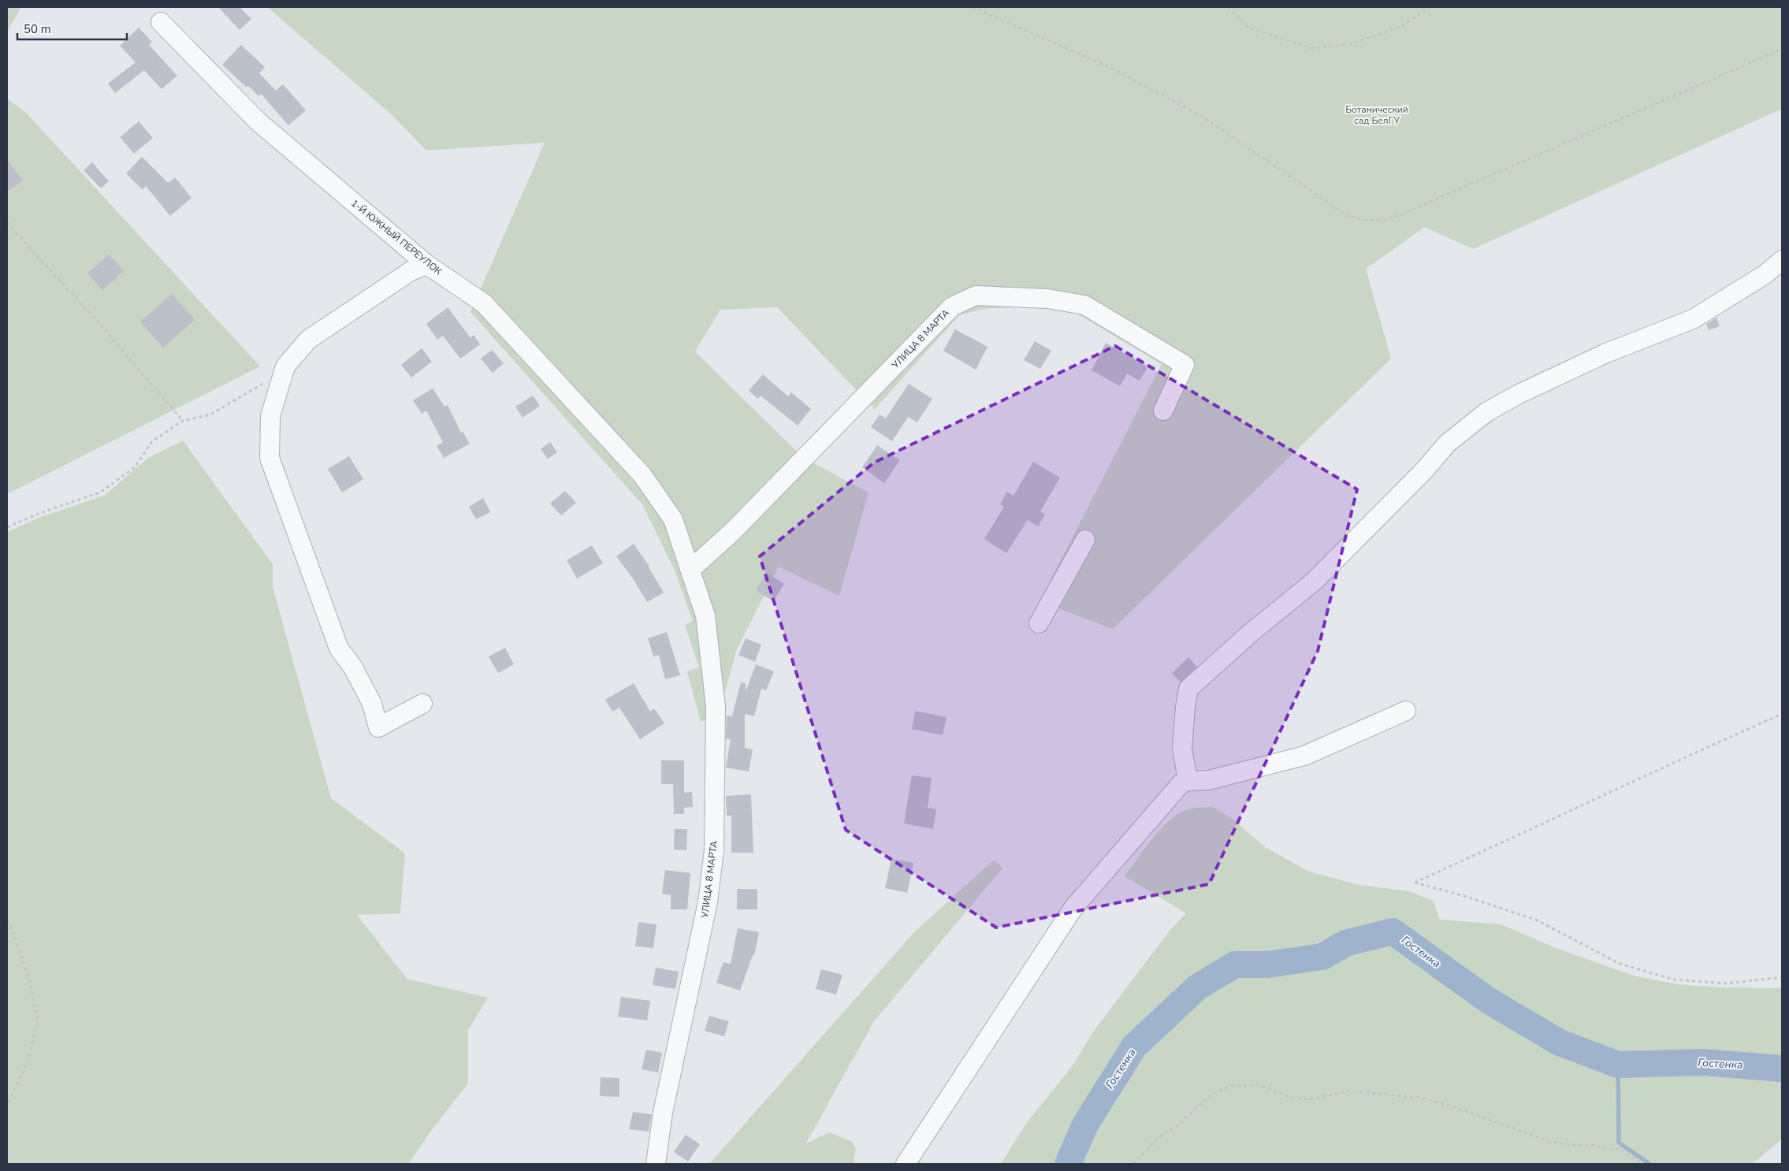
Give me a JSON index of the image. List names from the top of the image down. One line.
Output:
{"streets":{"street":["1-Й ЮЖНЫЙ ПЕРЕУЛОК","УЛИЦА 8 МАРТА"]},"crossings":[["1-Й ЮЖНЫЙ ПЕРЕУЛОК","УЛИЦА 8 МАРТА"]],"water":["Гостенка"],"parks":["Ботанический сад БелГУ"],"scale_bar":"50 m"}
